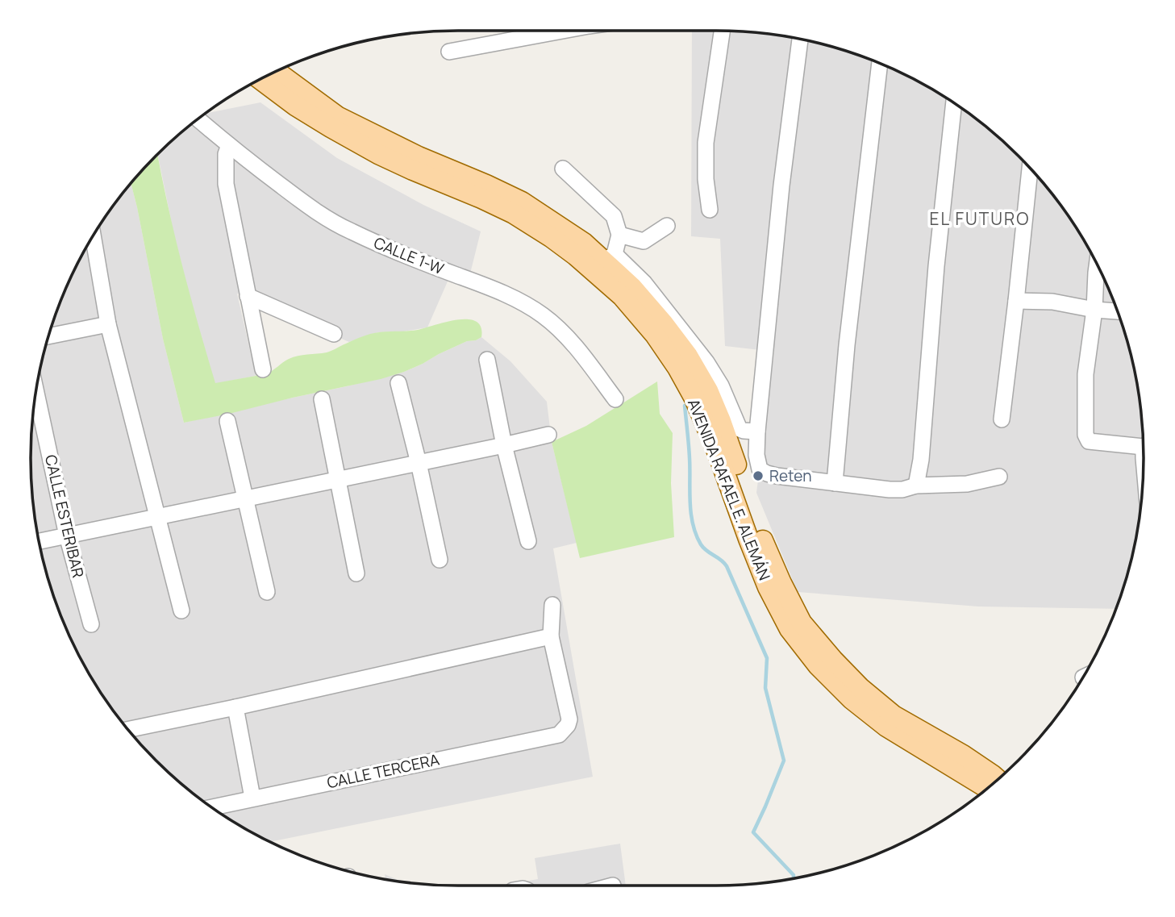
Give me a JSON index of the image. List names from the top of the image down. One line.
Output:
{"streets":{"main road":["AVENIDA RAFAEL E. ALEMÁN"],"street":["CALLE 1-W","CALLE ESTERIBAR","CALLE TERCERA"]},"districts":["EL FUTURO"],"places":["Reten"]}
